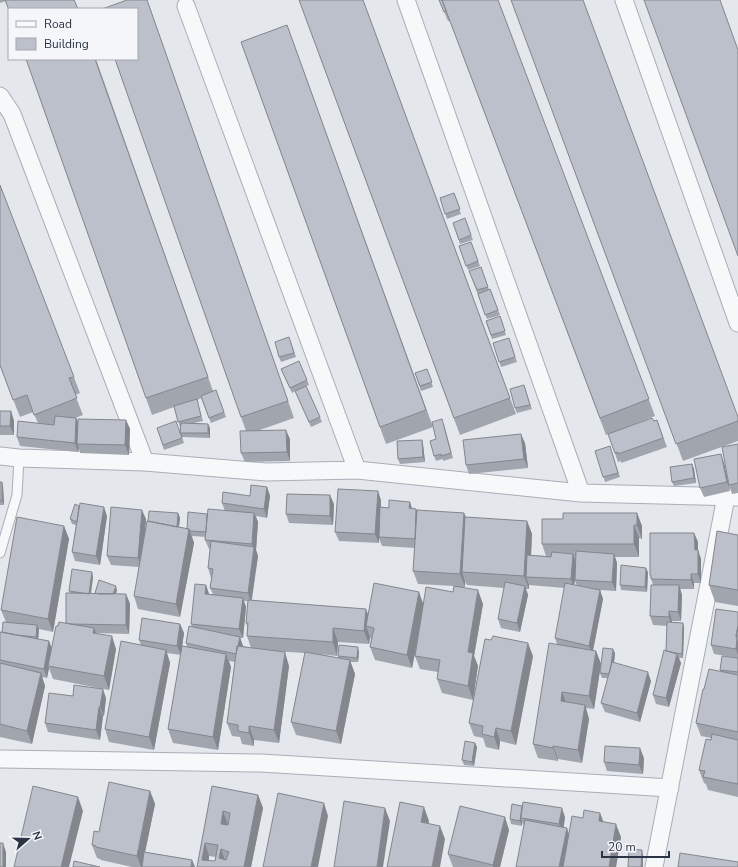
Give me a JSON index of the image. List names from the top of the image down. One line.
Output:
{"legend":["Road","Building"],"scale_bar":"20 m","north":"right"}
